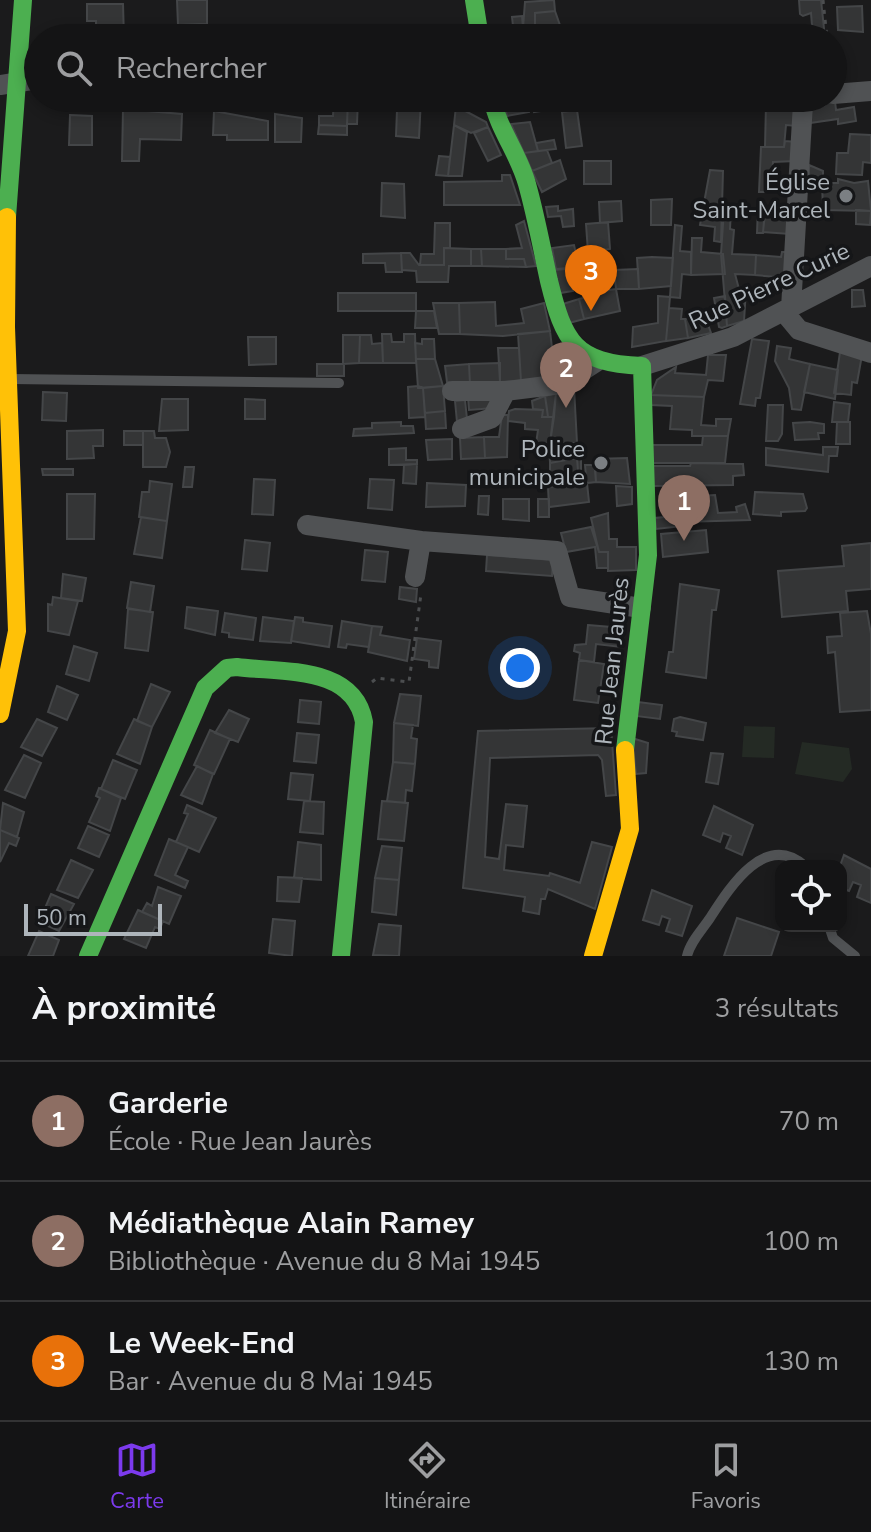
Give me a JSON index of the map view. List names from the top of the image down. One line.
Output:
{"streets":{"street":["Rue Pierre Curie","Rue Jean Jaurès"]},"crossings":[["Rue Pierre Curie","Rue Jean Jaurès"]],"places":["Église Saint-Marcel","Police municipale"],"scale_bar":"50 m","page":{"search":"Rechercher","pins":["3","2","1"],"scale":"50 m","heading":["À proximité","3 résultats"],"list":[{"mark":"1","name":"Garderie","note":"École · Rue Jean Jaurès","value":"70 m"},{"mark":"2","name":"Médiathèque Alain Ramey","note":"Bibliothèque · Avenue du 8 Mai 1945","value":"100 m"},{"mark":"3","name":"Le Week-End","note":"Bar · Avenue du 8 Mai 1945","value":"130 m"}],"nav":["Carte","Itinéraire","Favoris"]}}
